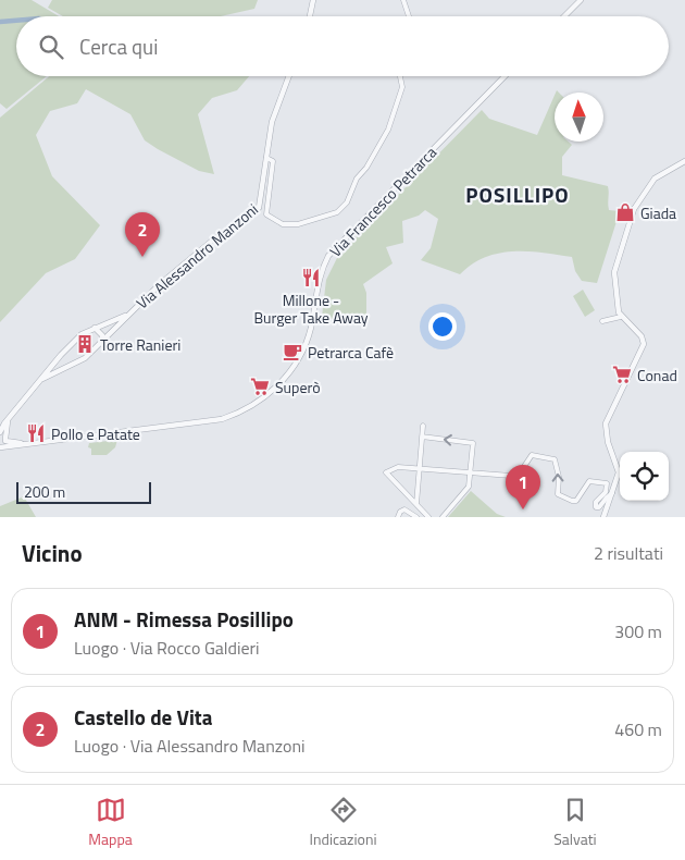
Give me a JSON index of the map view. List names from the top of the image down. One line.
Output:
{"streets":{"street":["Via Francesco Petrarca","Via Alessandro Manzoni"]},"crossings":[["Via Francesco Petrarca","Via Alessandro Manzoni"]],"districts":["POSILLIPO"],"places":{"shop":["Giada"],"restaurant":["Millone - Burger Take Away","Pollo e Patate"],"building":["Torre Ranieri"],"cafe":["Petrarca Cafè"],"supermarket":["Conad","Superò"]},"scale_bar":"200 m","north":"top","page":{"search":"Cerca qui","pins":["2","1"],"scale":"200 m","heading":["Vicino","2 risultati"],"list":[{"mark":"1","name":"ANM - Rimessa Posillipo","note":"Luogo · Via Rocco Galdieri","value":"300 m"},{"mark":"2","name":"Castello de Vita","note":"Luogo · Via Alessandro Manzoni","value":"460 m"}],"nav":["Mappa","Indicazioni","Salvati"]}}
